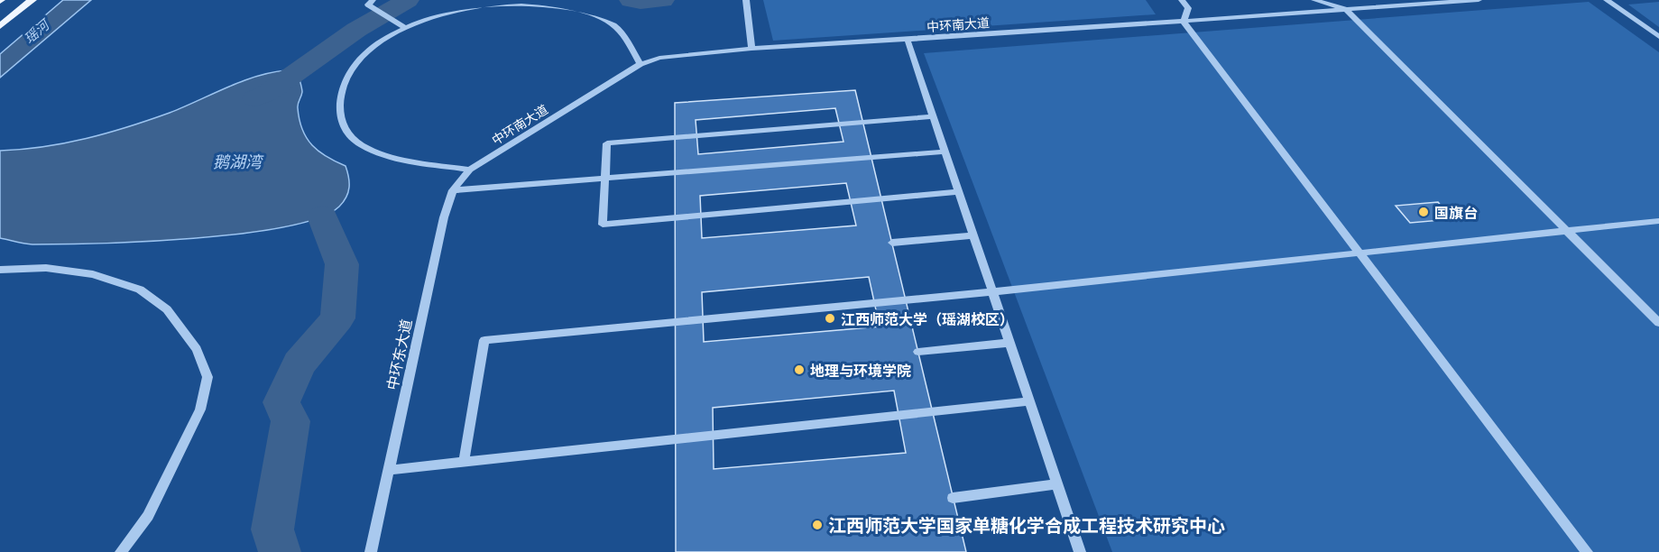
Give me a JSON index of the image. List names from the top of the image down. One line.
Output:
{"streets":{"street":["中环南大道","中环东大道"]},"crossings":[["中环南大道","中环东大道"]],"water":["瑶河","鹅湖湾"],"places":["国旗台","江西师范大学（瑶湖校区）","地理与环境学院","江西师范大学国家单糖化学合成工程技术研究中心"]}
